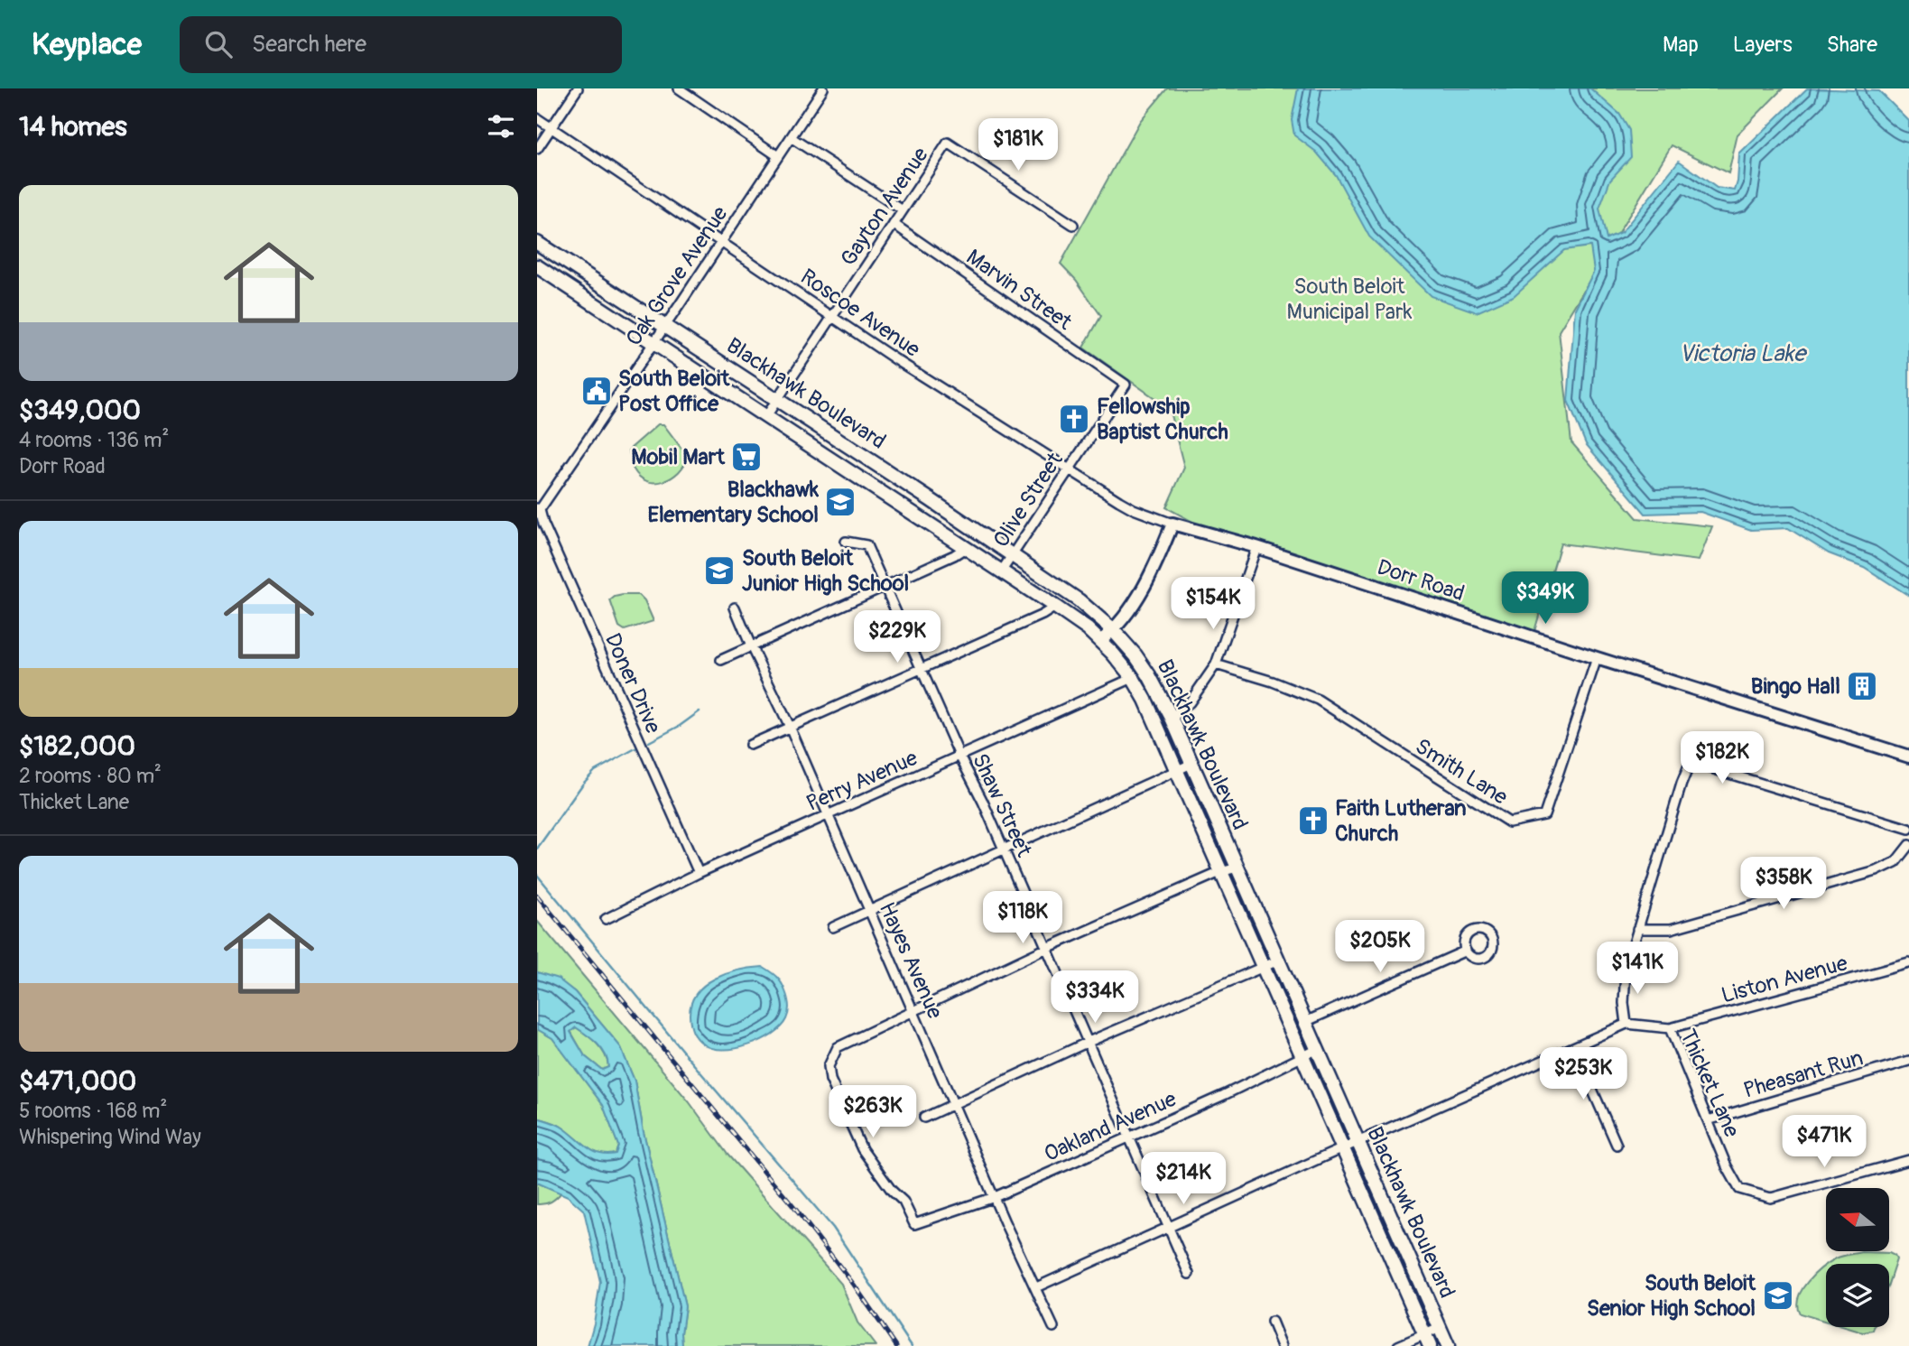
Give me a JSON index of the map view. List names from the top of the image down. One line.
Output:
{"streets":{"main road":["Blackhawk Boulevard"],"street":["Gayton Avenue","Oak Grove Avenue","Marvin Street","Roscoe Avenue","Olive Street","Dorr Road","Doner Drive","Smith Lane","Perry Avenue","Shaw Street","Hayes Avenue","Liston Avenue","Pheasant Run","Thicket Lane","Oakland Avenue"]},"crossings":[["Gayton Avenue","Marvin Street"],["Gayton Avenue","Roscoe Avenue"],["Gayton Avenue","Blackhawk Boulevard"],["Oak Grove Avenue","Roscoe Avenue"],["Oak Grove Avenue","Blackhawk Boulevard"],["Oak Grove Avenue","Doner Drive"],["Marvin Street","Olive Street"],["Roscoe Avenue","Olive Street"],["Roscoe Avenue","Dorr Road"],["Blackhawk Boulevard","Olive Street"],["Blackhawk Boulevard","Perry Avenue"],["Blackhawk Boulevard","Oakland Avenue"],["Dorr Road","Smith Lane"],["Doner Drive","Perry Avenue"],["Perry Avenue","Shaw Street"],["Perry Avenue","Hayes Avenue"],["Shaw Street","Oakland Avenue"],["Hayes Avenue","Oakland Avenue"],["Liston Avenue","Thicket Lane"],["Pheasant Run","Thicket Lane"]],"water":["Victoria Lake"],"parks":["South Beloit Municipal Park"],"places":{"public building":["South Beloit Post Office"],"church":["Fellowship Baptist Church","Faith Lutheran Church"],"supermarket":["Mobil Mart"],"school or university":["Blackhawk Elementary School","South Beloit Junior High School","South Beloit Senior High School"],"building":["Bingo Hall"]},"north":"left","page":{"header":"Keyplace","search":"Search here","nav":["Map","Layers","Share"],"heading":"14 homes","price":["$181K","$349K","$154K","$229K","$182K","$358K","$118K","$205K","$141K","$334K","$253K","$263K","$471K","$214K"],"list":[{"name":"$349,000","note":"4 rooms · 136 m² · Dorr Road"},{"name":"$182,000","note":"2 rooms · 80 m² · Thicket Lane"},{"name":"$471,000","note":"5 rooms · 168 m² · Whispering Wind Way"}]}}
